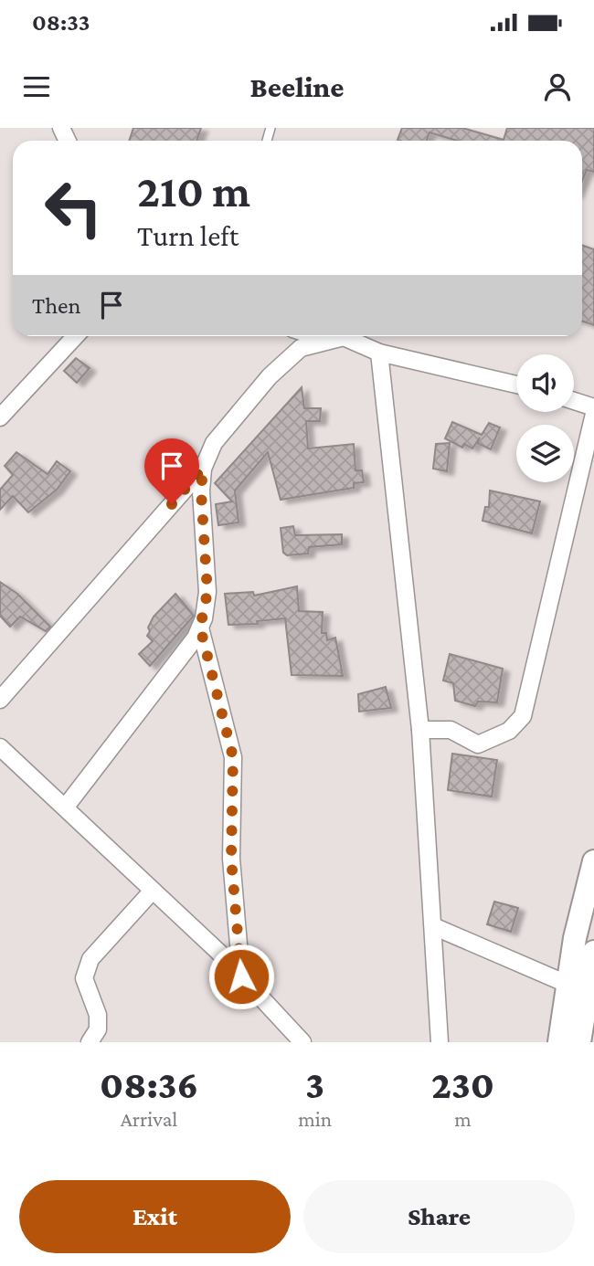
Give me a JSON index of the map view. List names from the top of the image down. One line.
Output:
{"page":{"status":"08:33","header":"Beeline","turn":["210 m","Turn left"],"then":"Then","eta":["08:36","Arrival","3","min","230","m"],"buttons":["Exit","Share"]}}
